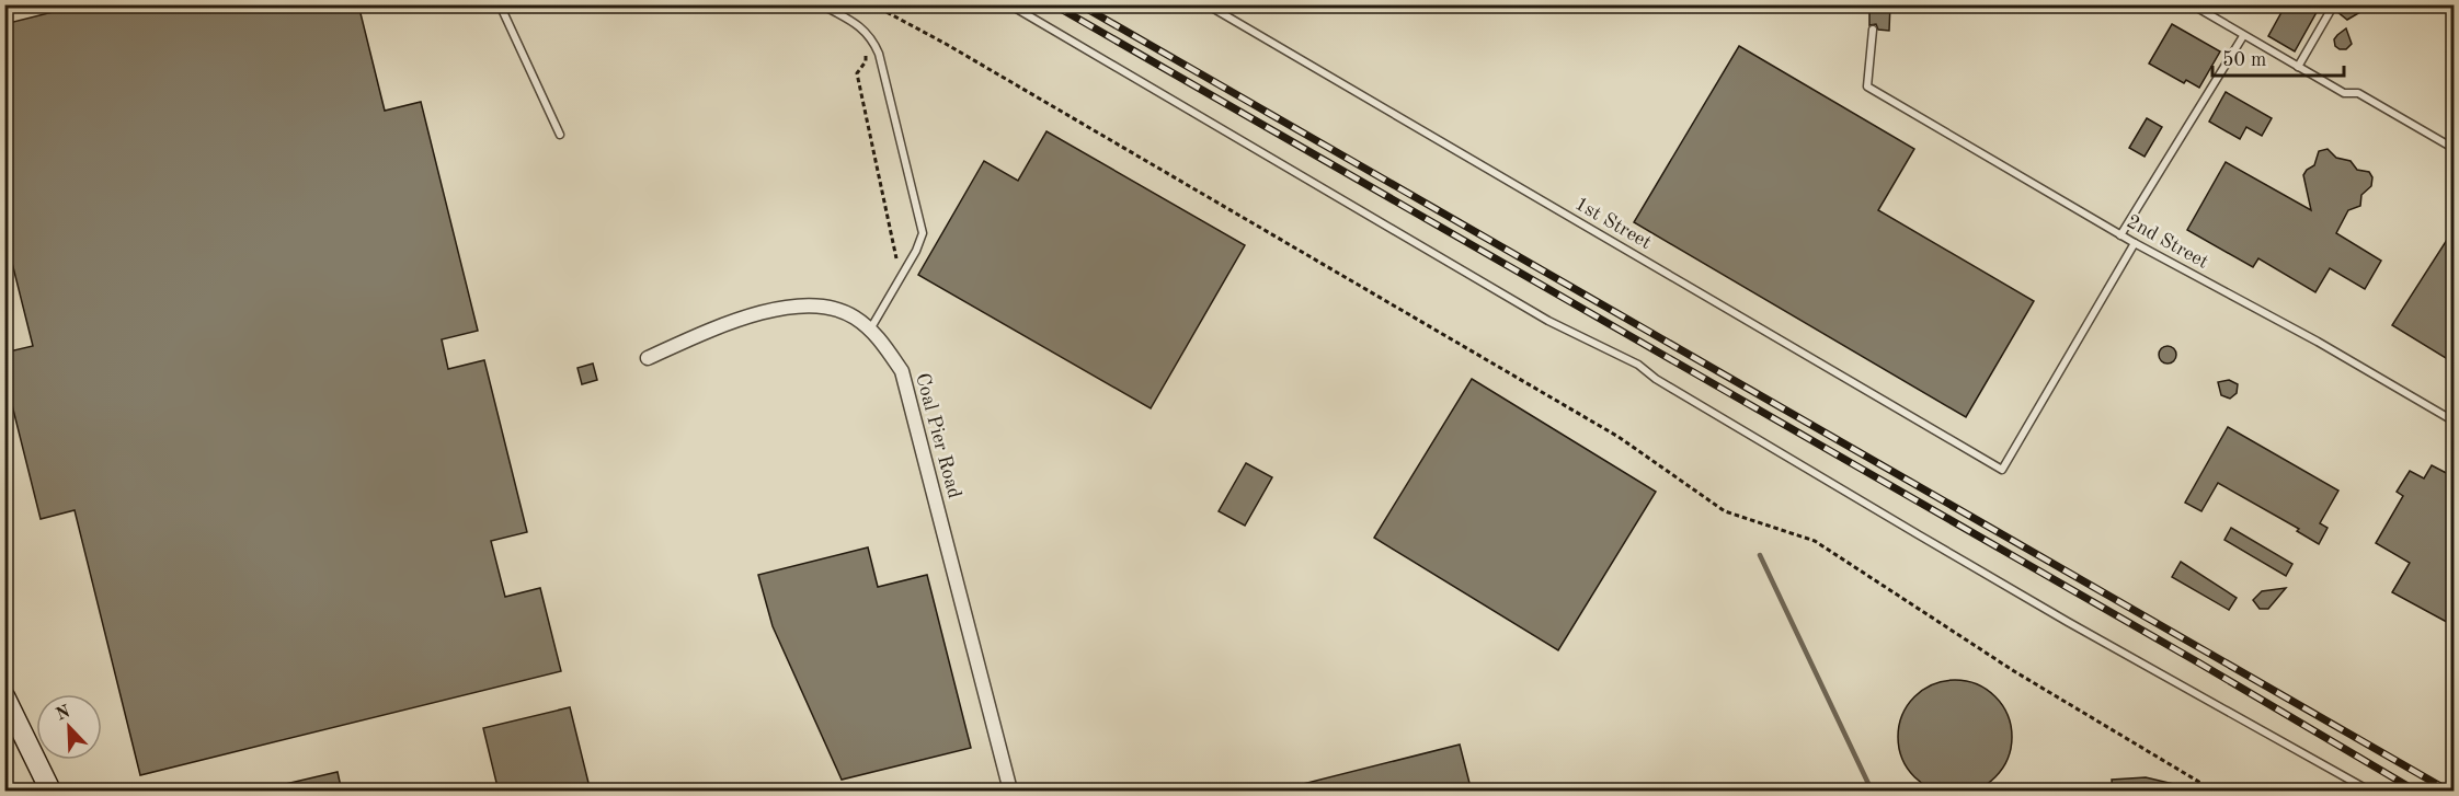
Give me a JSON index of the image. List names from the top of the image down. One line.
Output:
{"streets":{"street":["Coal Pier Road"],"lane":["1st Street","2nd Street"]},"crossings":[["1st Street","2nd Street"]],"scale_bar":"50 m","north":"top left"}
